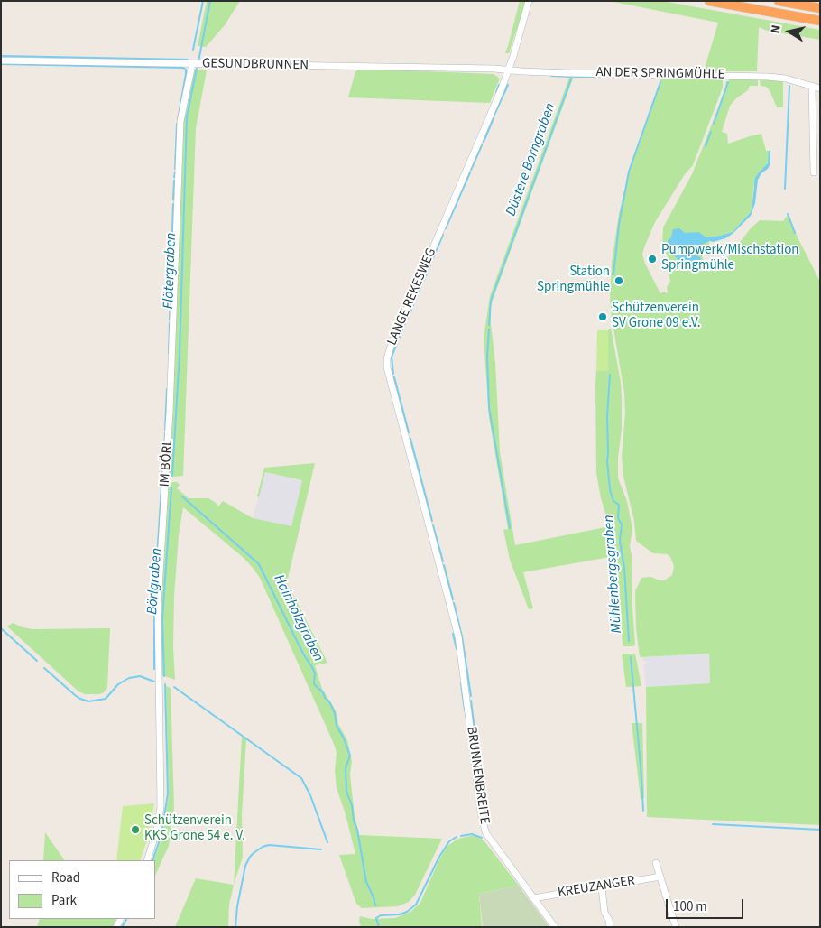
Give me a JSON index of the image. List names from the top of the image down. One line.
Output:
{"streets":{"street":["GESUNDBRUNNEN","AN DER SPRINGMÜHLE","LANGE REKESWEG","IM BÖRL","BRUNNENBREITE","KREUZANGER"]},"crossings":[["GESUNDBRUNNEN","AN DER SPRINGMÜHLE"],["GESUNDBRUNNEN","LANGE REKESWEG"],["GESUNDBRUNNEN","IM BÖRL"],["AN DER SPRINGMÜHLE","LANGE REKESWEG"],["LANGE REKESWEG","BRUNNENBREITE"],["BRUNNENBREITE","KREUZANGER"]],"water":["Düstere Borngraben","Flötergraben","Mühlenbergsgraben","Börlgraben","Hainholzgraben"],"places":["Pumpwerk/Mischstation Springmühle","Station Springmühle","Schützenverein SV Grone 09 e.V.","Schützenverein KKS Grone 54 e. V."],"legend":["Road","Park"],"scale_bar":"100 m","north":"left"}
